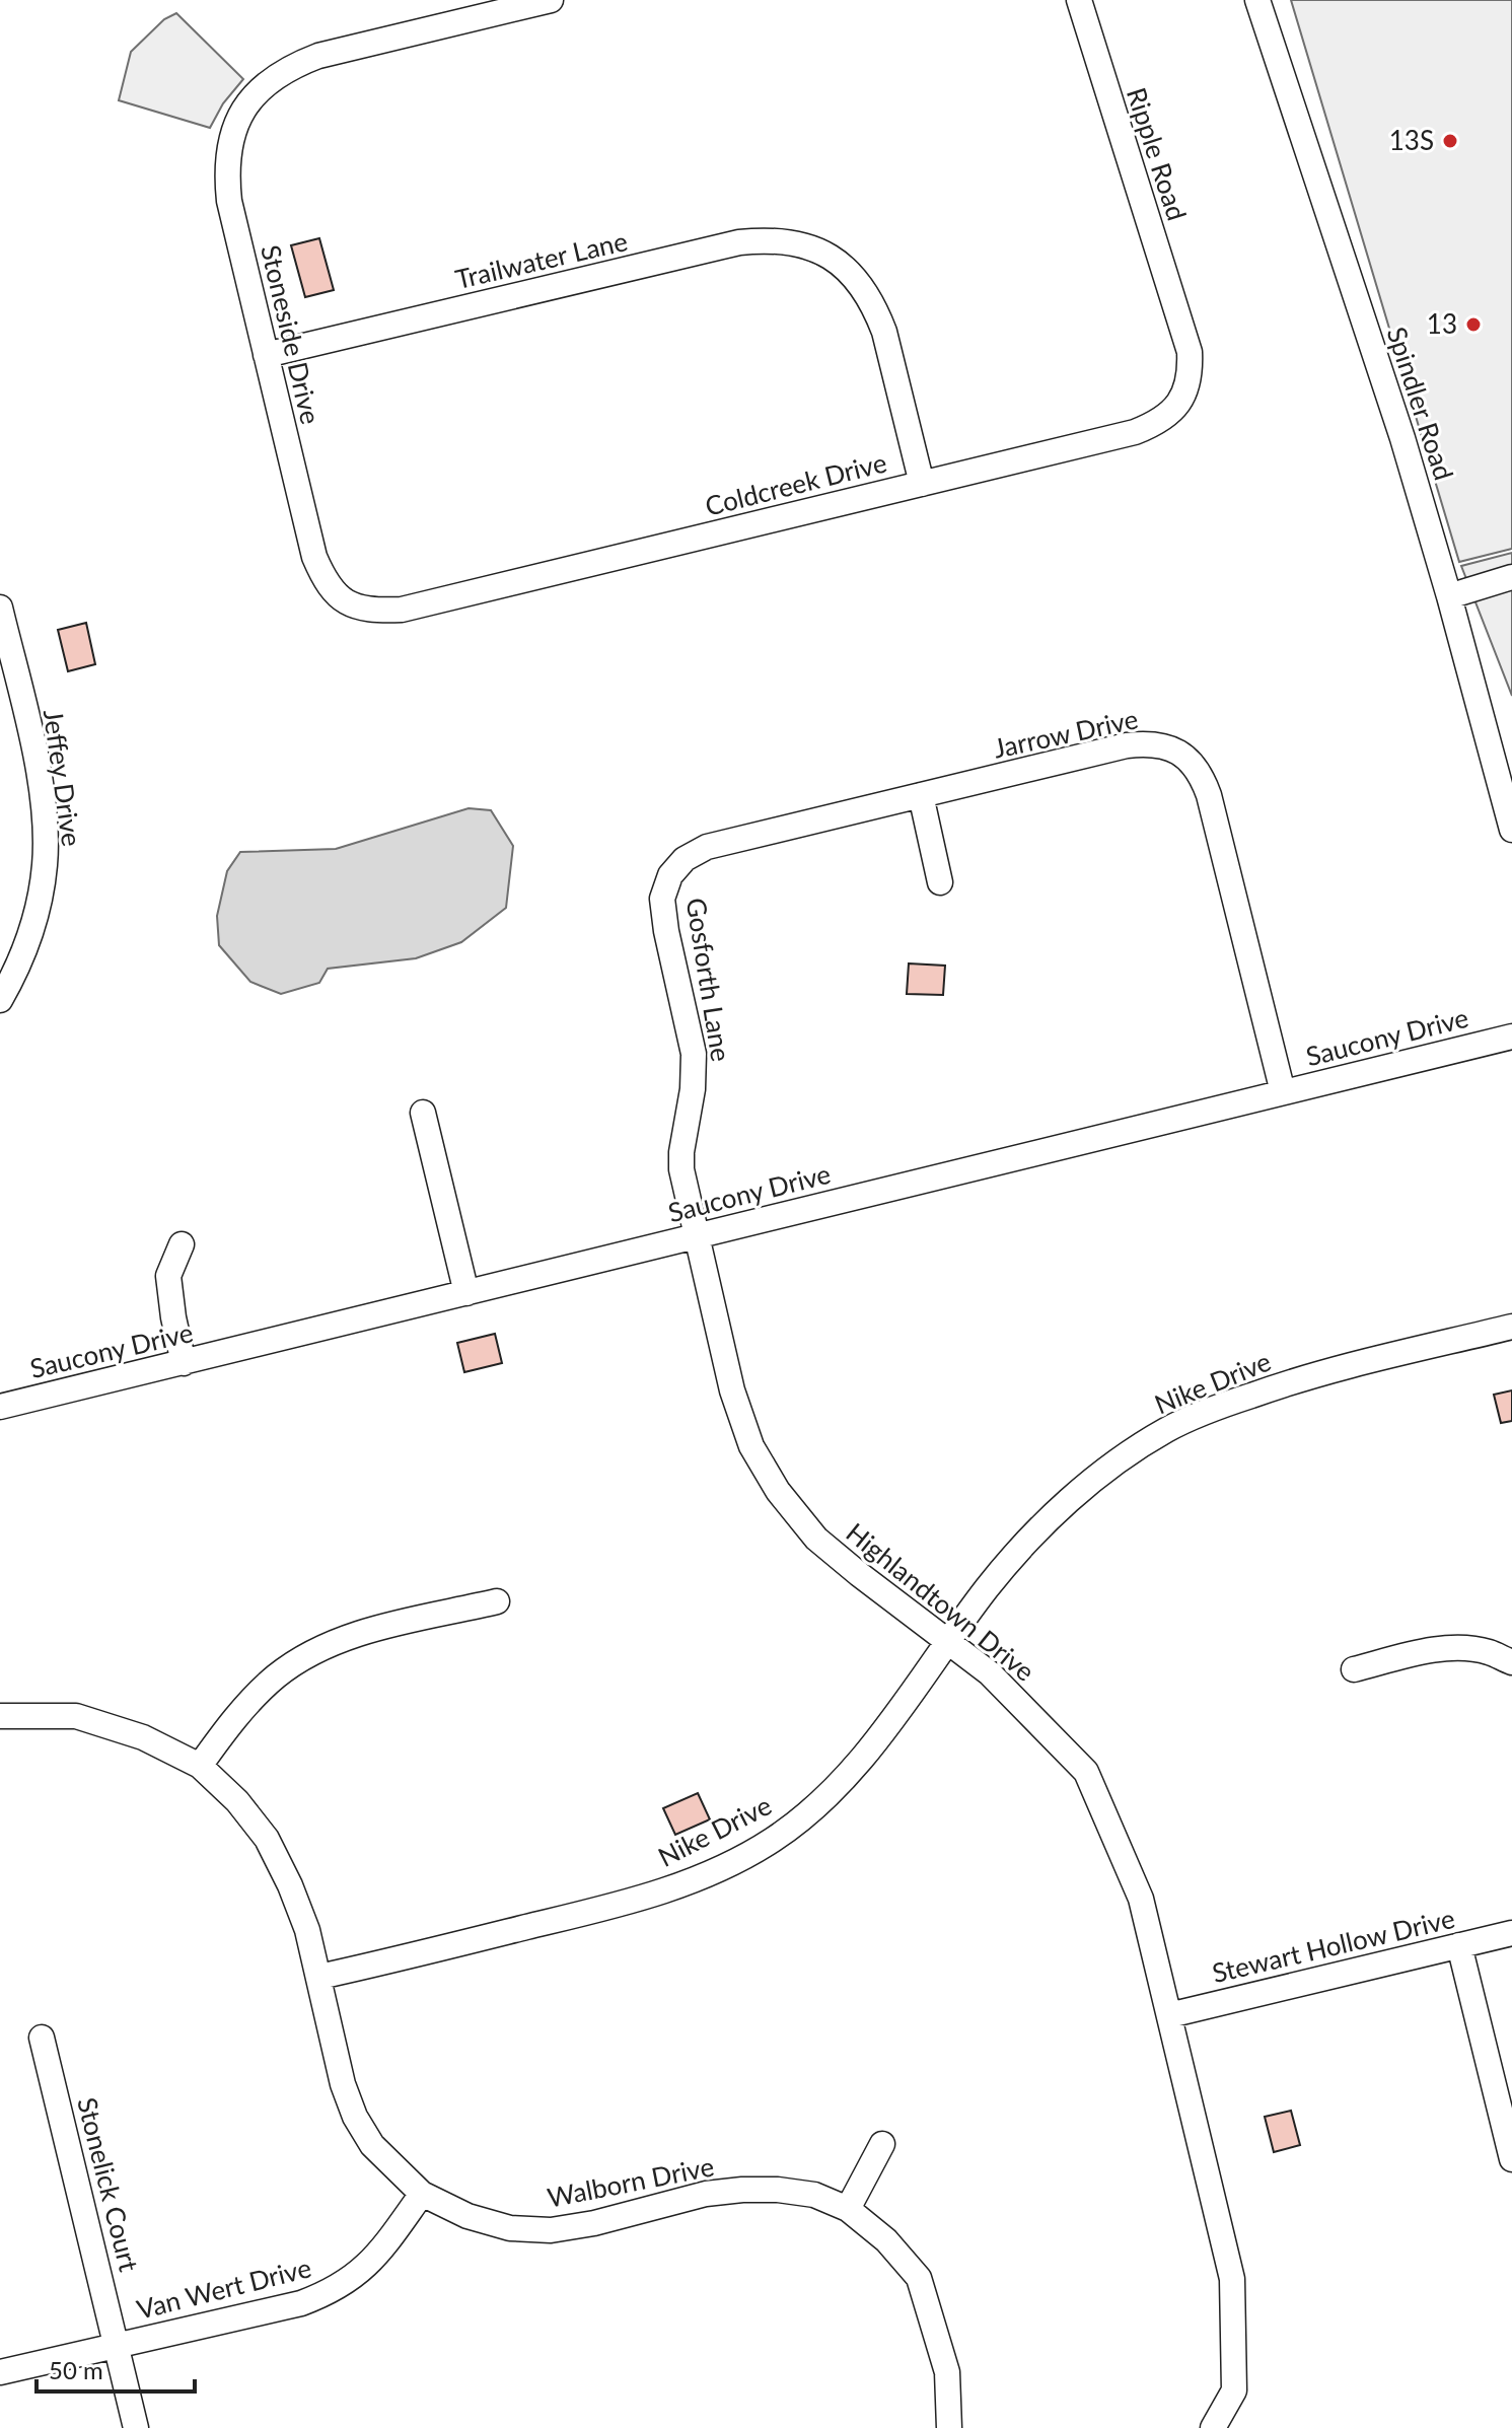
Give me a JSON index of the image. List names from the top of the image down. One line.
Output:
{"streets":{"street":["Ripple Road","Trailwater Lane","Stoneside Drive","Spindler Road","Coldcreek Drive","Jarrow Drive","Jeffey Drive","Gosforth Lane","Saucony Drive","Nike Drive","Highlandtown Drive","Stewart Hollow Drive","Walborn Drive","Stonelick Court","Van Wert Drive"]},"crossings":[["Ripple Road","Coldcreek Drive"],["Trailwater Lane","Stoneside Drive"],["Trailwater Lane","Coldcreek Drive"],["Stoneside Drive","Coldcreek Drive"],["Jarrow Drive","Gosforth Lane"],["Jarrow Drive","Saucony Drive"],["Gosforth Lane","Saucony Drive"],["Gosforth Lane","Highlandtown Drive"],["Saucony Drive","Highlandtown Drive"],["Nike Drive","Highlandtown Drive"],["Nike Drive","Walborn Drive"],["Highlandtown Drive","Stewart Hollow Drive"],["Walborn Drive","Van Wert Drive"],["Stonelick Court","Van Wert Drive"]],"places":["13S","13"],"scale_bar":"50 m"}
